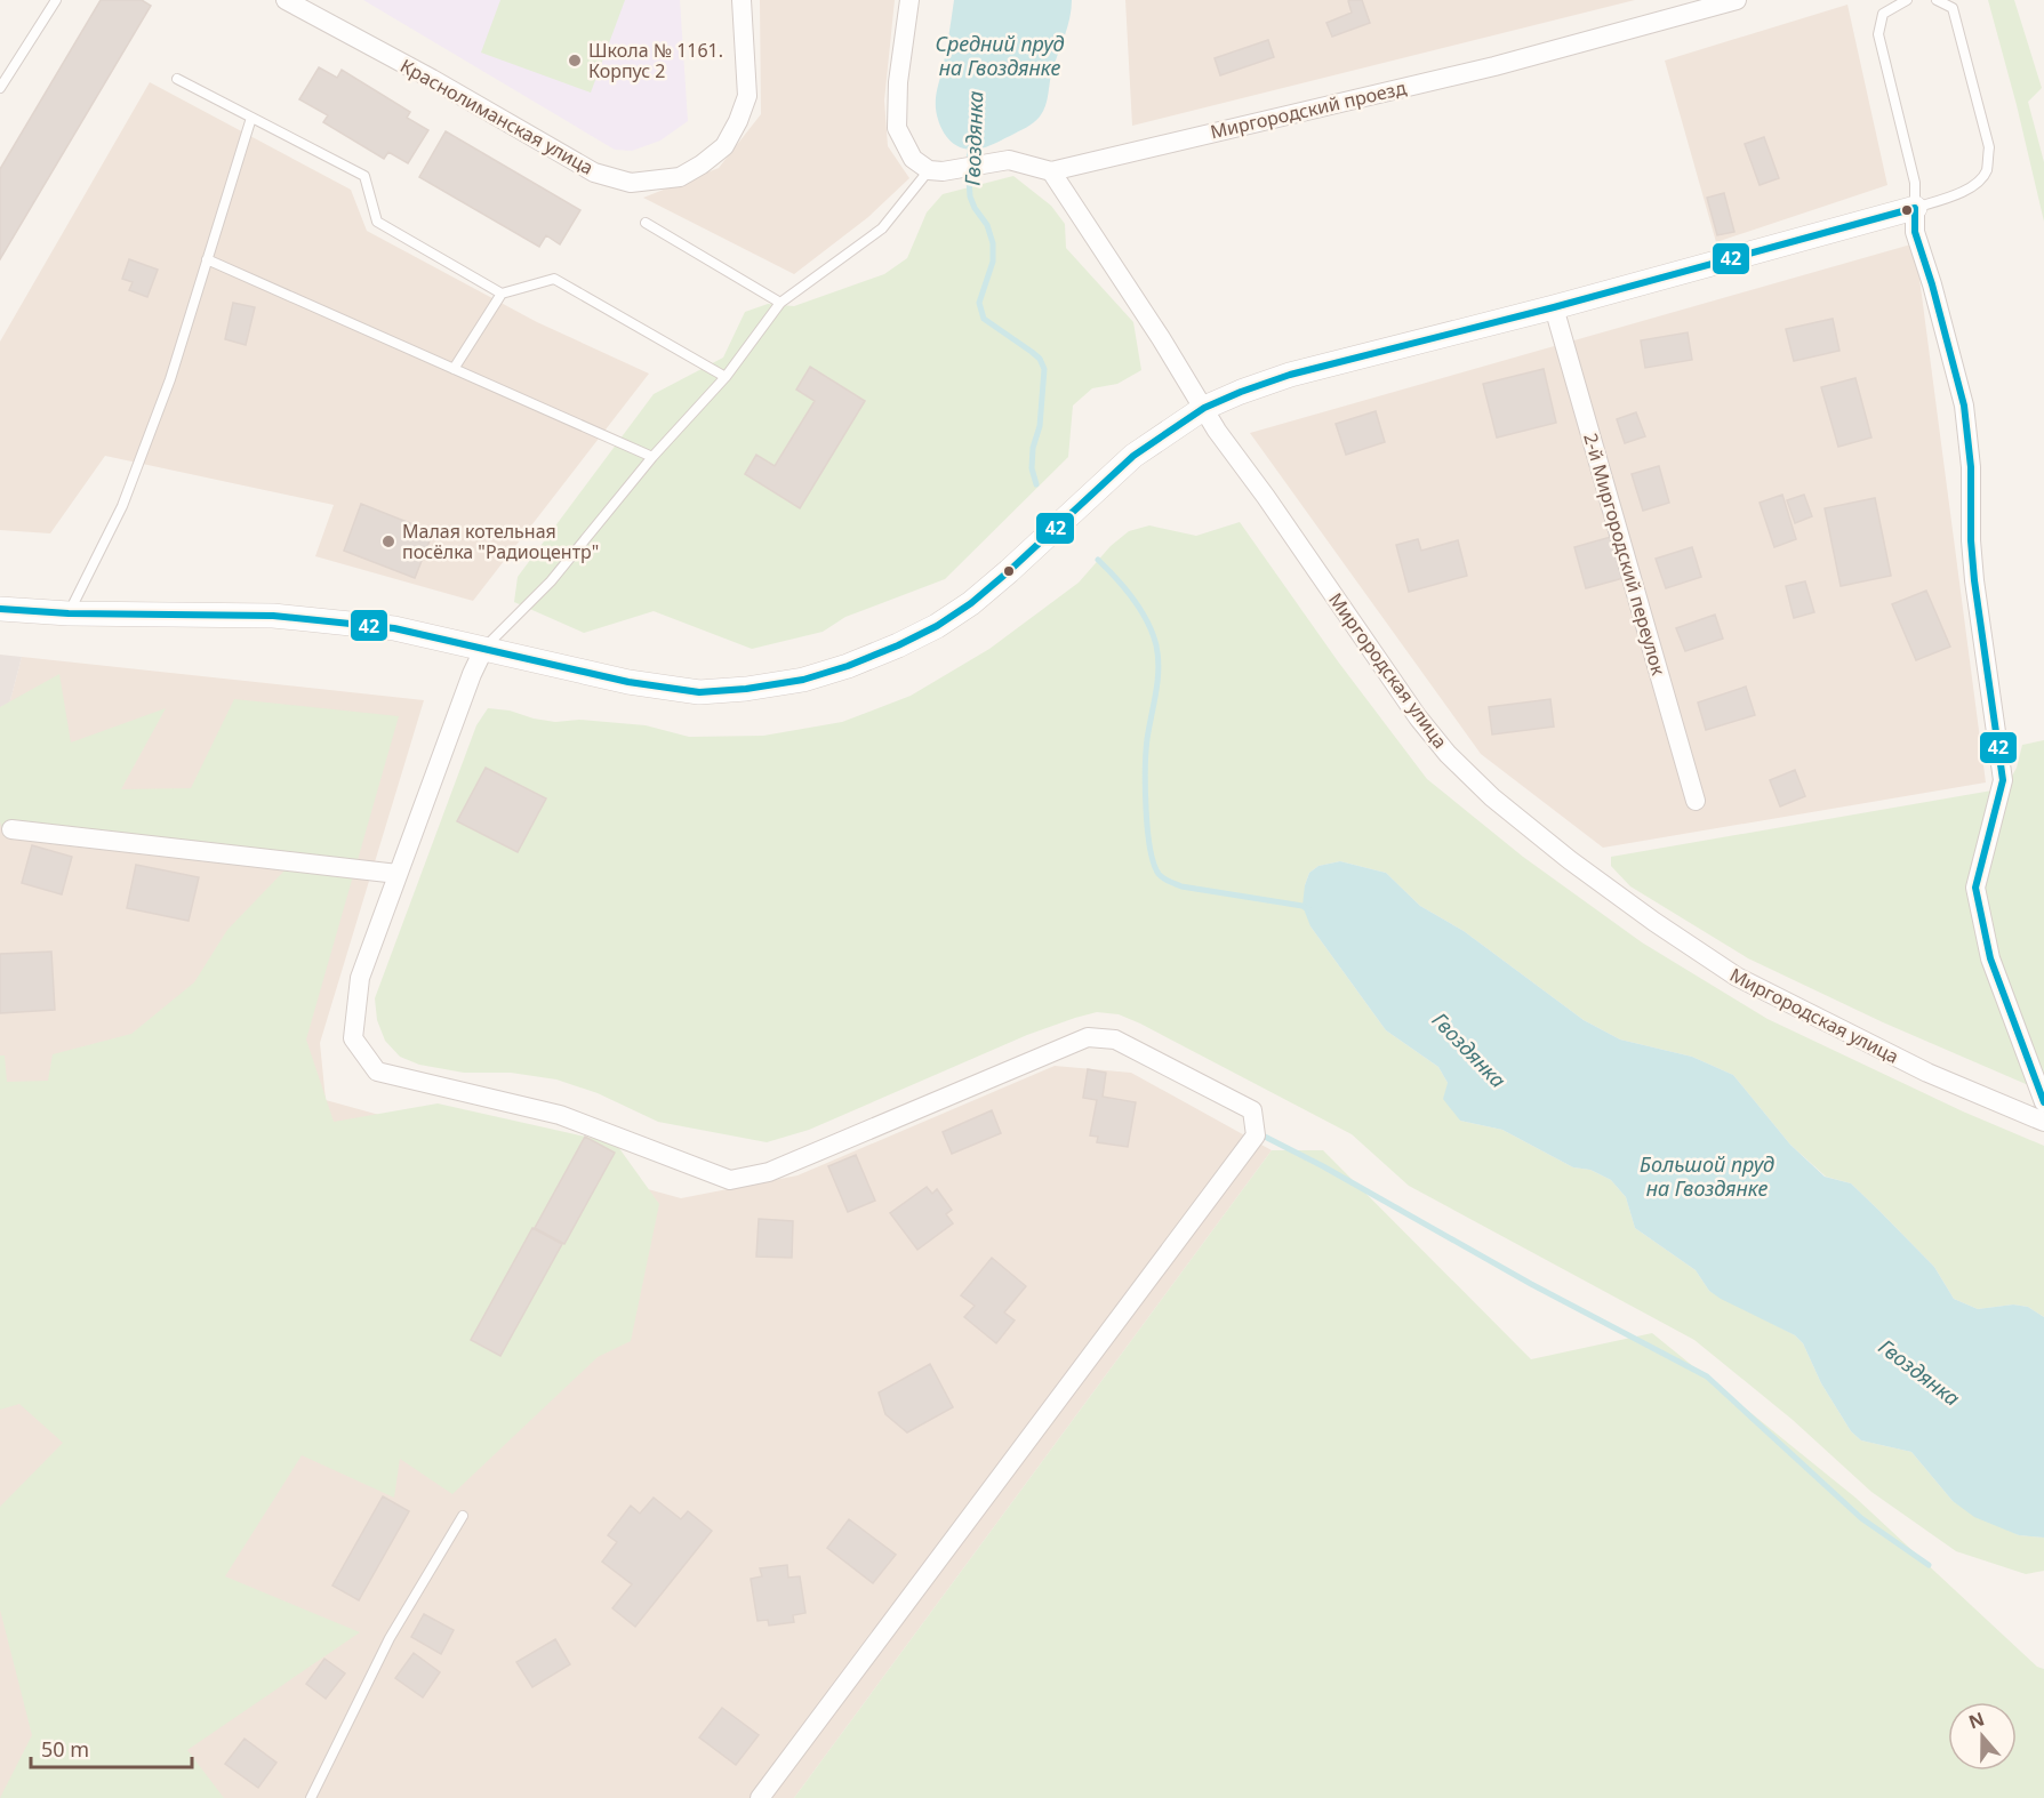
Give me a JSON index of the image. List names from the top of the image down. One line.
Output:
{"streets":{"street":["Миргородский проезд","Краснолиманская улица","2-й Миргородский переулок","Миргородская улица"]},"crossings":[["Миргородский проезд","Миргородская улица"]],"water":["Средний пруд на Гвоздянке","Гвоздянка","Большой пруд на Гвоздянке"],"places":["Школа № 1161. Корпус 2","Малая котельная посёлка \"Радиоцентр\""],"lines":["transit line 42"],"scale_bar":"50 m","north":"top"}
